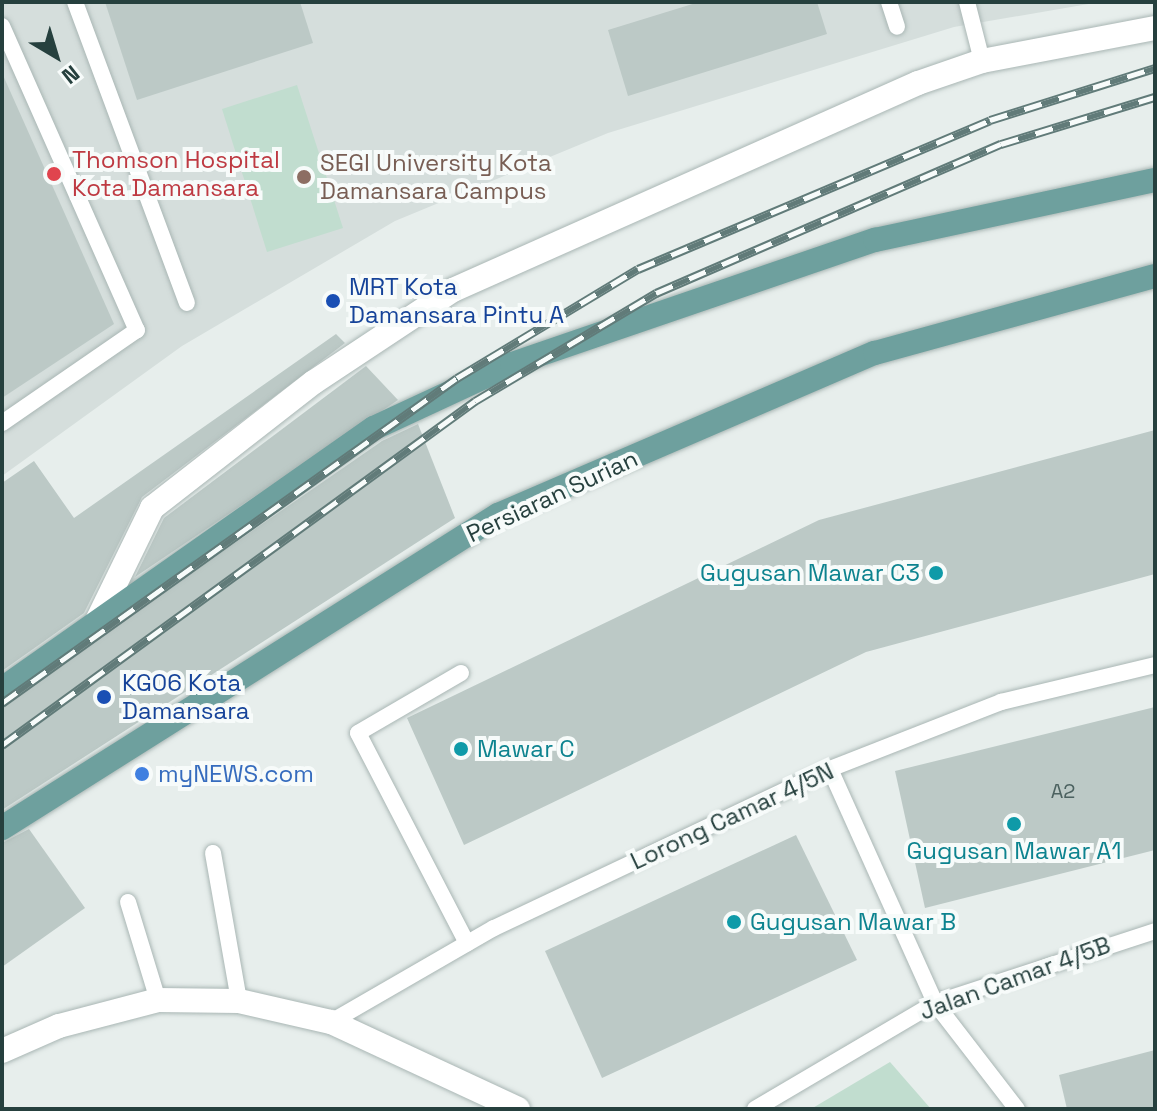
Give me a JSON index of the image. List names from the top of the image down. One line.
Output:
{"streets":{"main road":["Persiaran Surian"],"lane":["Lorong Camar 4/5N","Jalan Camar 4/5B"]},"places":["Thomson Hospital Kota Damansara","SEGI University Kota Damansara Campus","MRT Kota Damansara Pintu A","Gugusan Mawar C3","KG06 Kota Damansara","Mawar C","myNEWS.com","Gugusan Mawar A1","Gugusan Mawar B"],"house_numbers":["A2"],"north":"bottom right"}
